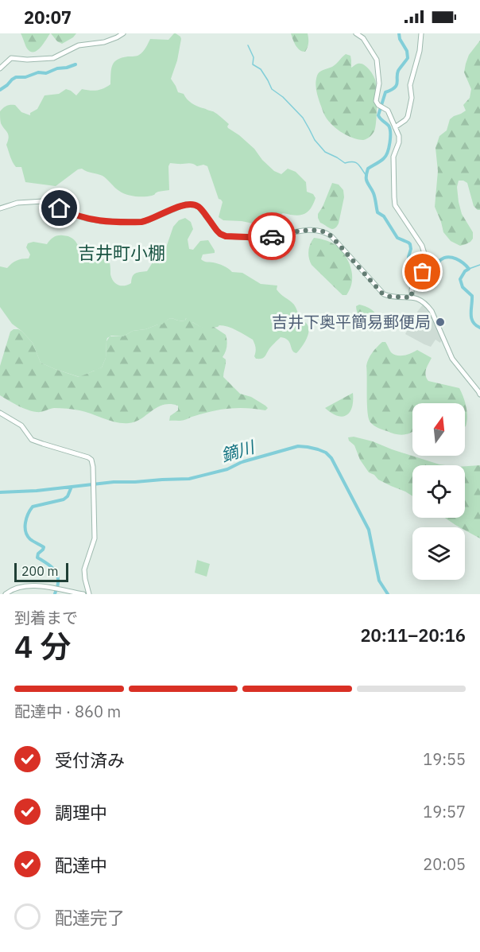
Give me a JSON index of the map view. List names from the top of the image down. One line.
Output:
{"districts":["吉井町小棚"],"water":["鏑川"],"places":["吉井下奥平簡易郵便局"],"scale_bar":"200 m","north":"top","page":{"status":"20:07","scale":"200 m","heading":["4 分","到着まで","20:11–20:16"],"bar":"配達中 · 860 m","list":[["受付済み","19:55"],["調理中","19:57"],["配達中","20:05"],"配達完了"]}}
